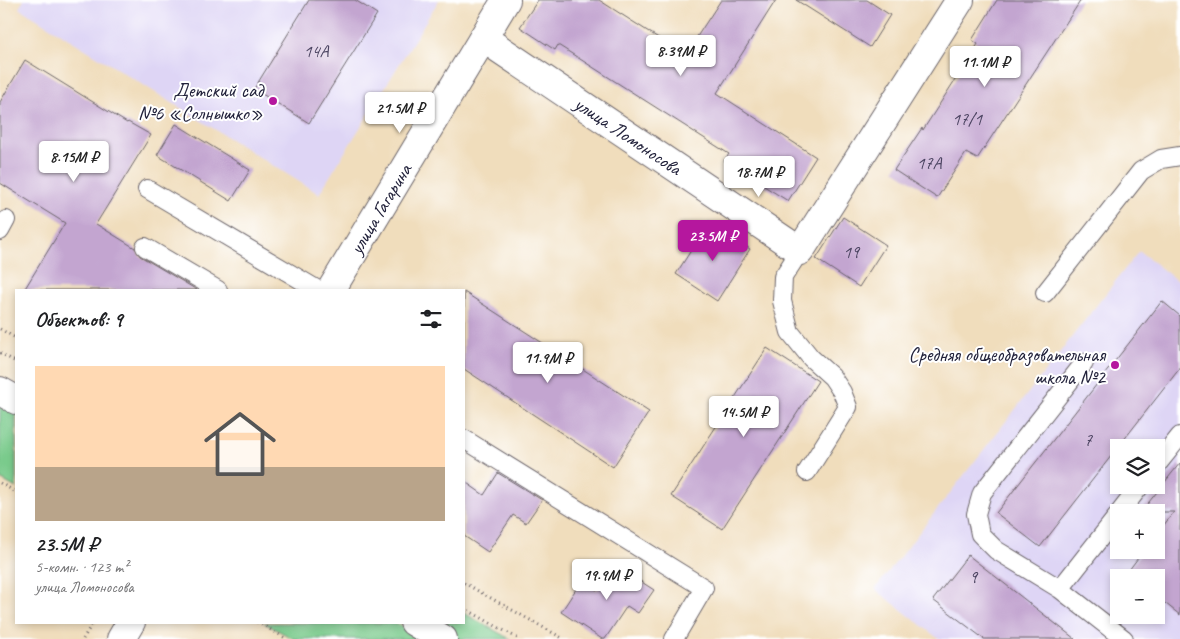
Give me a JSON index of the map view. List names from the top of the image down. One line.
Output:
{"streets":{"street":["улица Ломоносова","улица Гагарина"]},"crossings":[["улица Ломоносова","улица Гагарина"]],"places":["Детский сад №6 «Солнышко»","Средняя общеобразовательная школа №2"],"house_numbers":["14А","17/1","17А","19","7","9"],"page":{"price":["8.39M ₽","11.1M ₽","21.5M ₽","8.15M ₽","18.7M ₽","23.5M ₽","11.9M ₽","14.5M ₽","19.9M ₽"],"heading":"Объектов: 9","list":[{"name":"23.5M ₽","note":"5-комн. · 123 m² · улица Ломоносова"}],"map_buttons":["+","−"]}}
